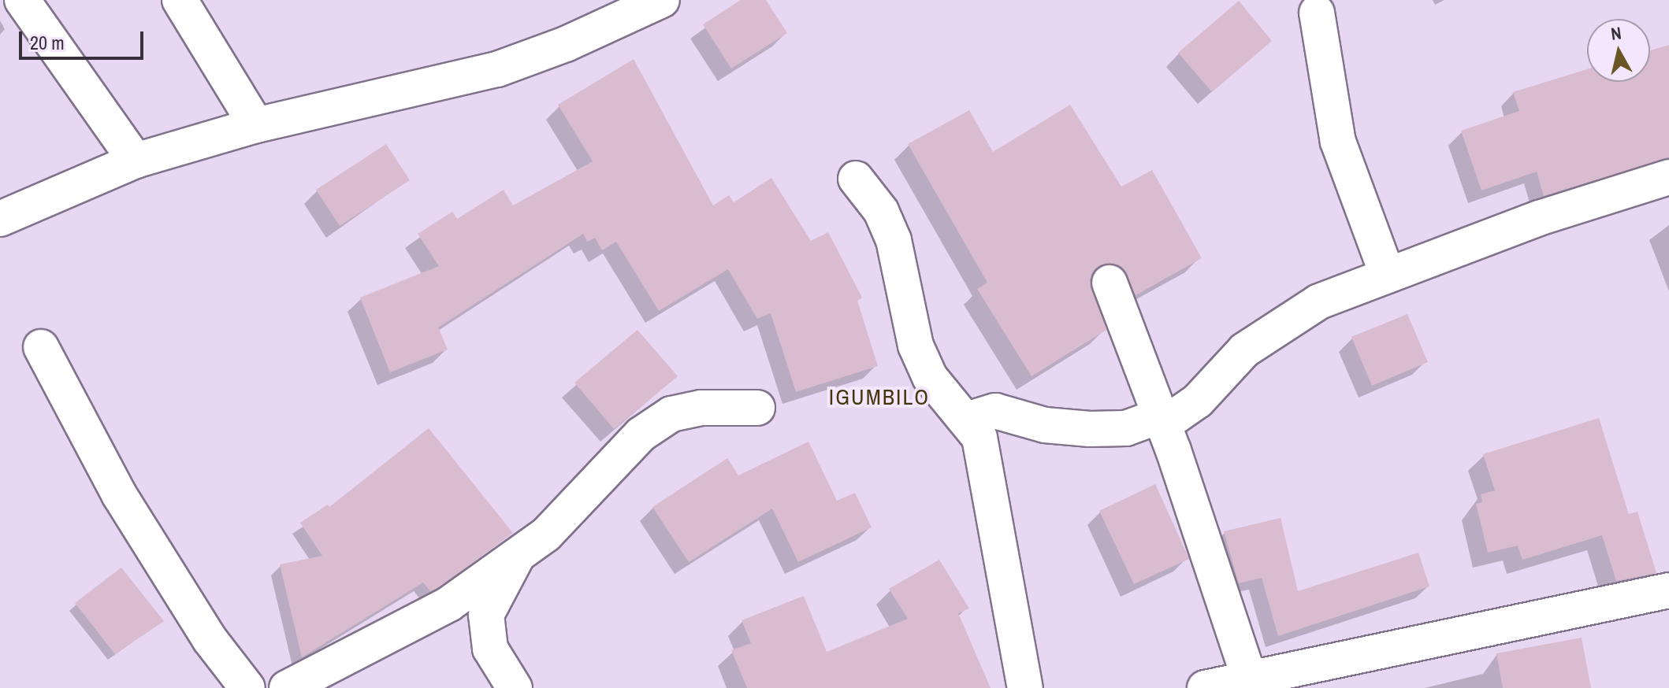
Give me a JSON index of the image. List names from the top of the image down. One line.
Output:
{"districts":["IGUMBILO"],"scale_bar":"20 m","north":"top"}
